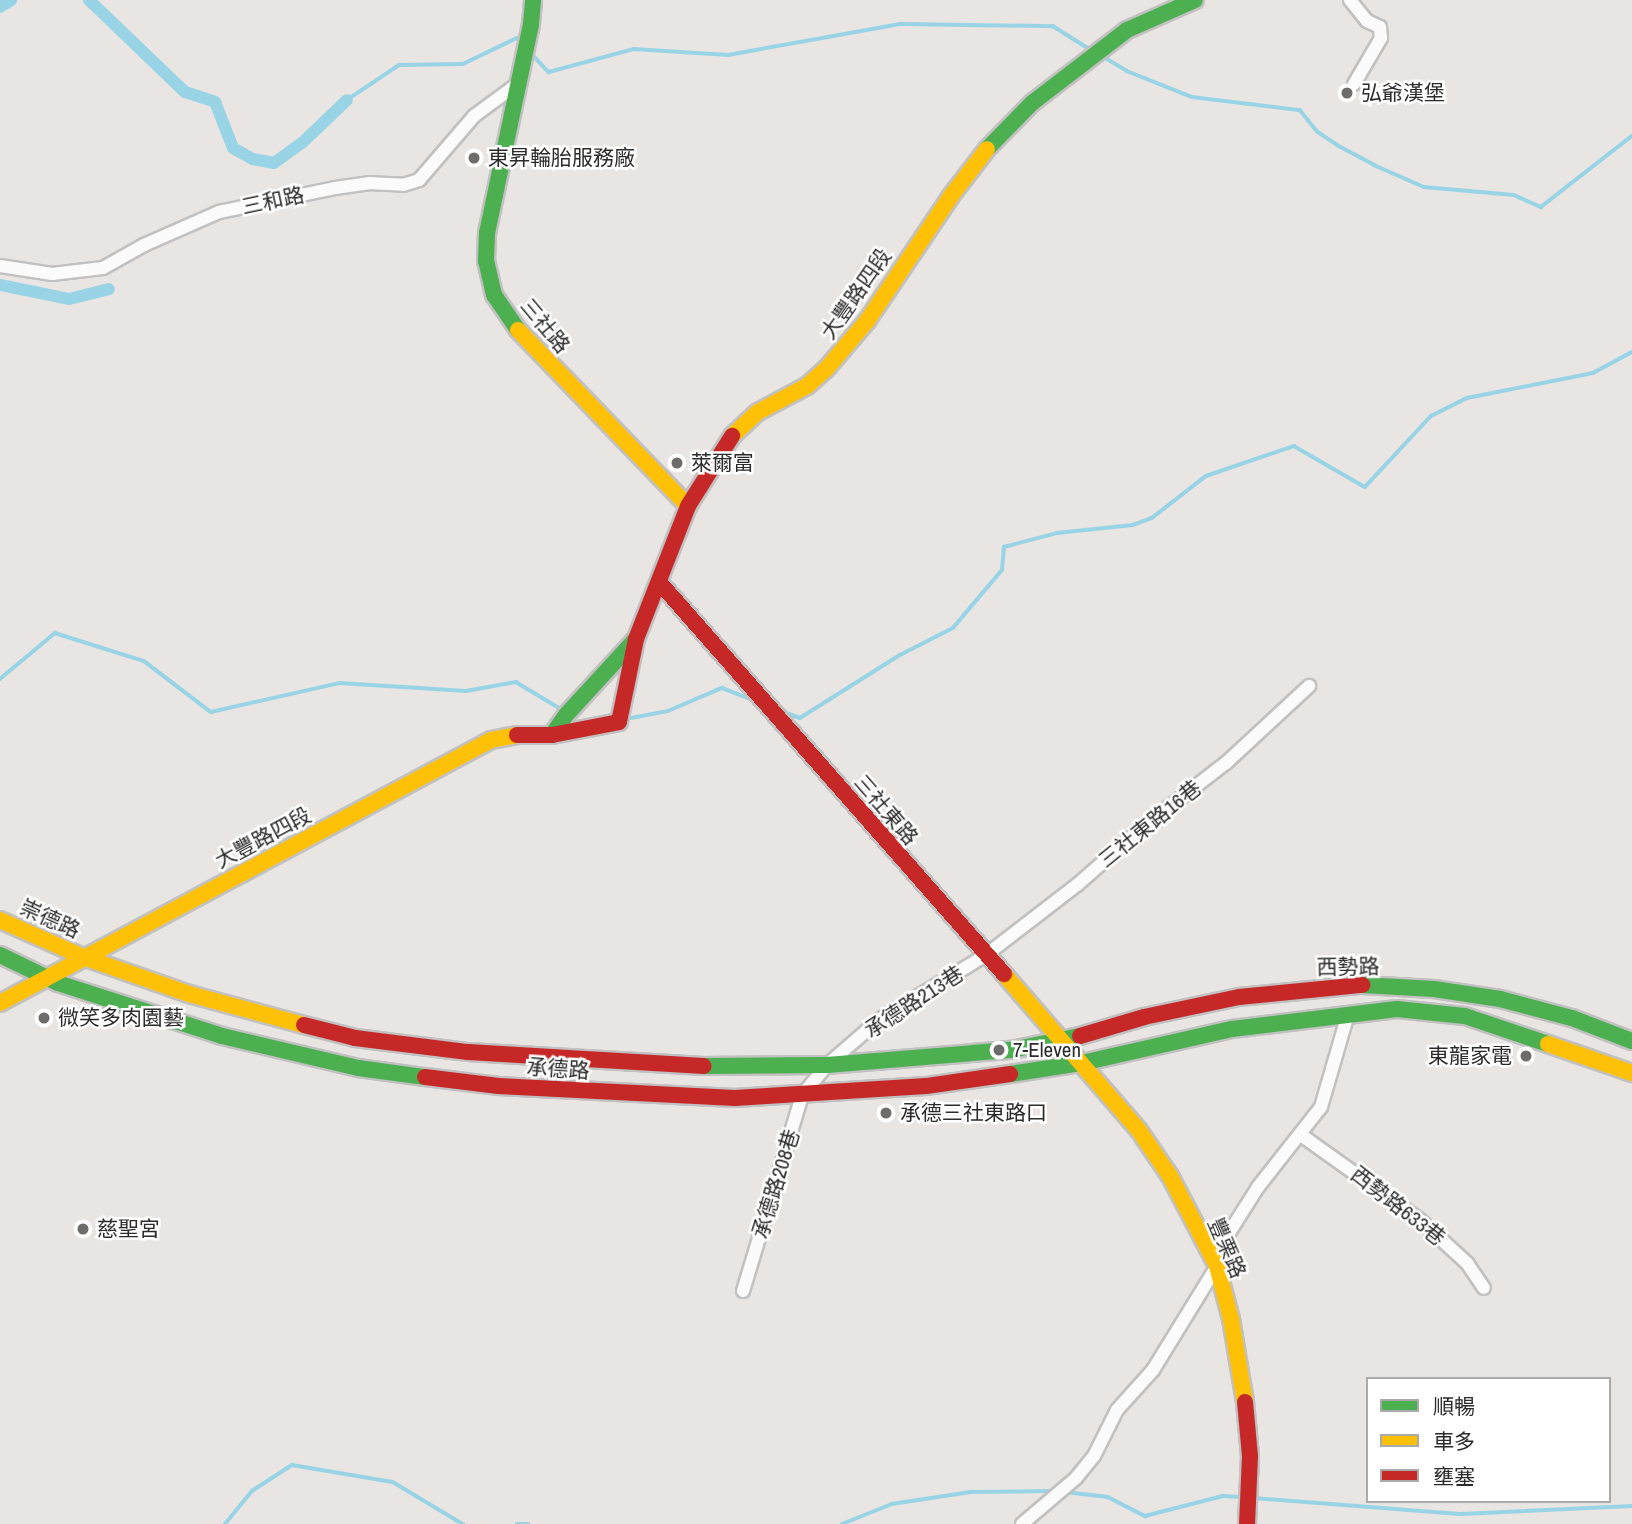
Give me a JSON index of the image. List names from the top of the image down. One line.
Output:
{"streets":{"street":["三和路","大豐路四段","三社路","三社東路","三社東路16巷","崇德路","西勢路","承德路213巷","承德路","承德路208巷","西勢路633巷","豐栗路"]},"crossings":[["三和路","三社路"],["大豐路四段","三社路"],["大豐路四段","三社東路"],["大豐路四段","崇德路"],["大豐路四段","承德路"],["三社東路","三社東路16巷"],["三社東路","西勢路"],["三社東路","承德路213巷"],["三社東路","承德路"],["三社東路","豐栗路"],["三社東路16巷","承德路213巷"],["崇德路","承德路"],["西勢路","承德路"],["承德路213巷","承德路"],["承德路213巷","承德路208巷"],["承德路","承德路208巷"],["承德路","豐栗路"]],"places":["弘爺漢堡","東昇輪胎服務廠","萊爾富","微笑多肉園藝","7-Eleven","東龍家電","承德三社東路口","慈聖宮"],"legend":["順暢","車多","壅塞"]}
